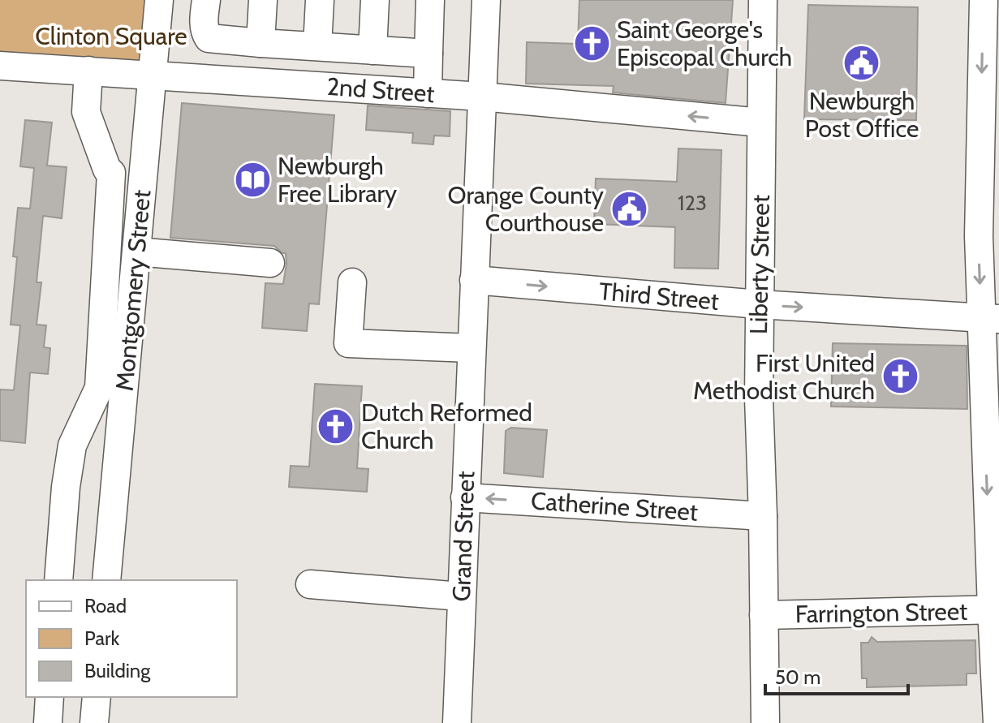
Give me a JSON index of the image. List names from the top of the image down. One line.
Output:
{"streets":{"street":["2nd Street","Liberty Street","Montgomery Street","Third Street","Catherine Street","Grand Street","Farrington Street"]},"crossings":[["2nd Street","Liberty Street"],["2nd Street","Montgomery Street"],["2nd Street","Grand Street"],["Liberty Street","Third Street"],["Liberty Street","Catherine Street"],["Liberty Street","Farrington Street"],["Third Street","Grand Street"],["Catherine Street","Grand Street"]],"one_way":["2nd Street","Third Street","Catherine Street"],"parks":["Clinton Square"],"places":{"church":["Saint George's Episcopal Church","First United Methodist Church","Dutch Reformed Church"],"public building":["Newburgh Post Office","Orange County Courthouse"],"library":["Newburgh Free Library"]},"house_numbers":["123"],"legend":["Road","Park","Building"],"scale_bar":"50 m"}
